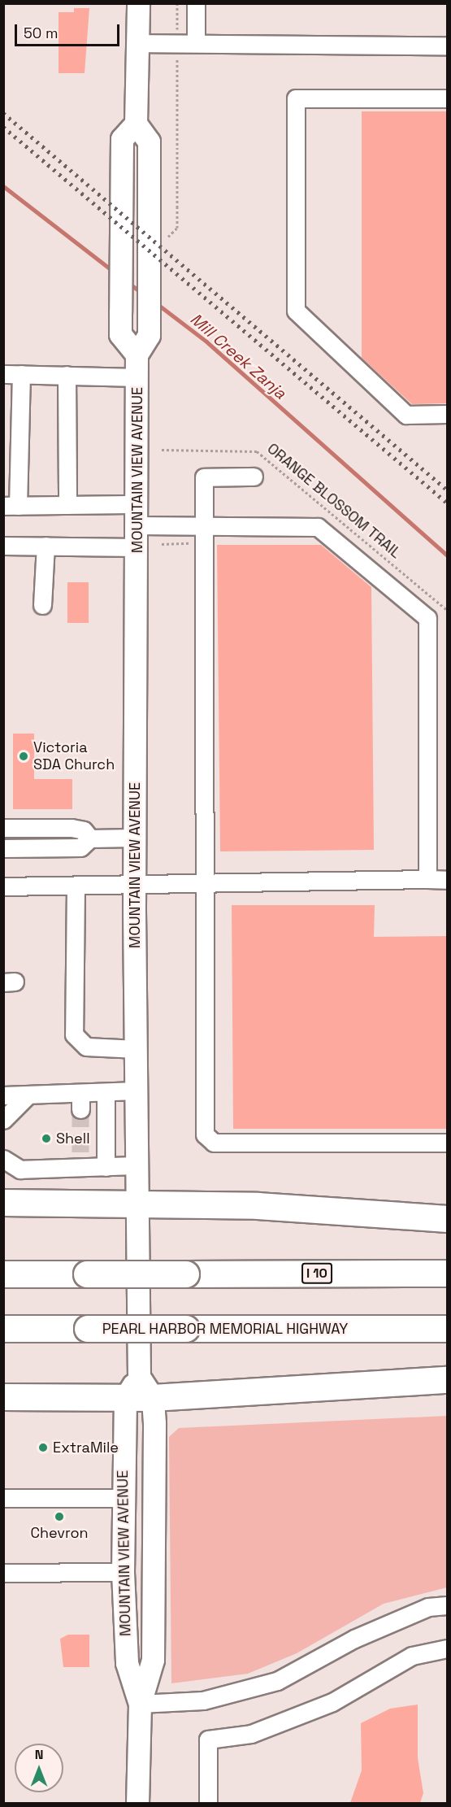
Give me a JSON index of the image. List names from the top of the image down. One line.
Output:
{"streets":{"highway":["I 10","PEARL HARBOR MEMORIAL HIGHWAY"],"main road":["MOUNTAIN VIEW AVENUE"],"path":["ORANGE BLOSSOM TRAIL"]},"water":["Mill Creek Zanja"],"places":["Victoria SDA Church","Shell","ExtraMile","Chevron"],"scale_bar":"50 m","north":"top"}
